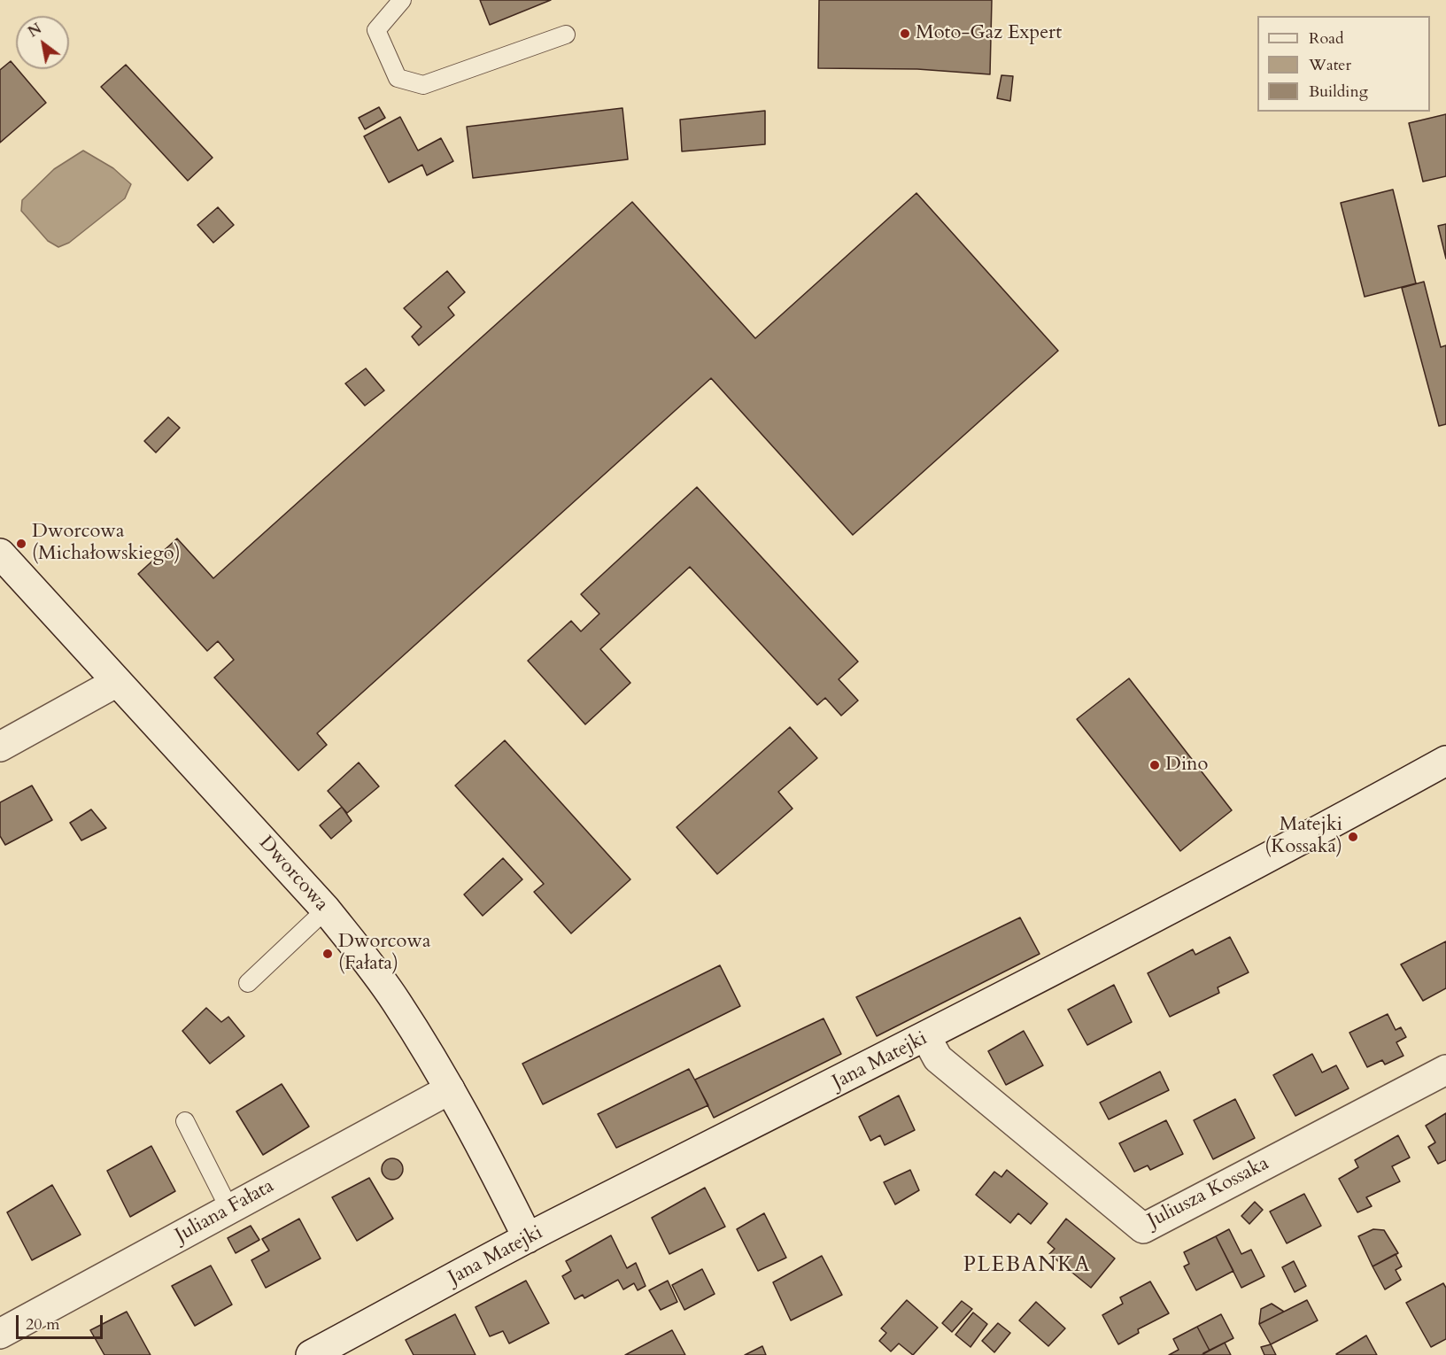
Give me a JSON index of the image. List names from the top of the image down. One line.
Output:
{"streets":{"street":["Dworcowa","Jana Matejki","Juliusza Kossaka","Juliana Fałata"]},"crossings":[["Dworcowa","Jana Matejki"],["Dworcowa","Juliana Fałata"],["Jana Matejki","Juliusza Kossaka"]],"districts":["PLEBANKA"],"places":["Moto-Gaz Expert","Dworcowa (Michałowskiego)","Dino","Matejki (Kossaka)","Dworcowa (Fałata)"],"legend":["Road","Water","Building"],"scale_bar":"20 m","north":"top left"}
